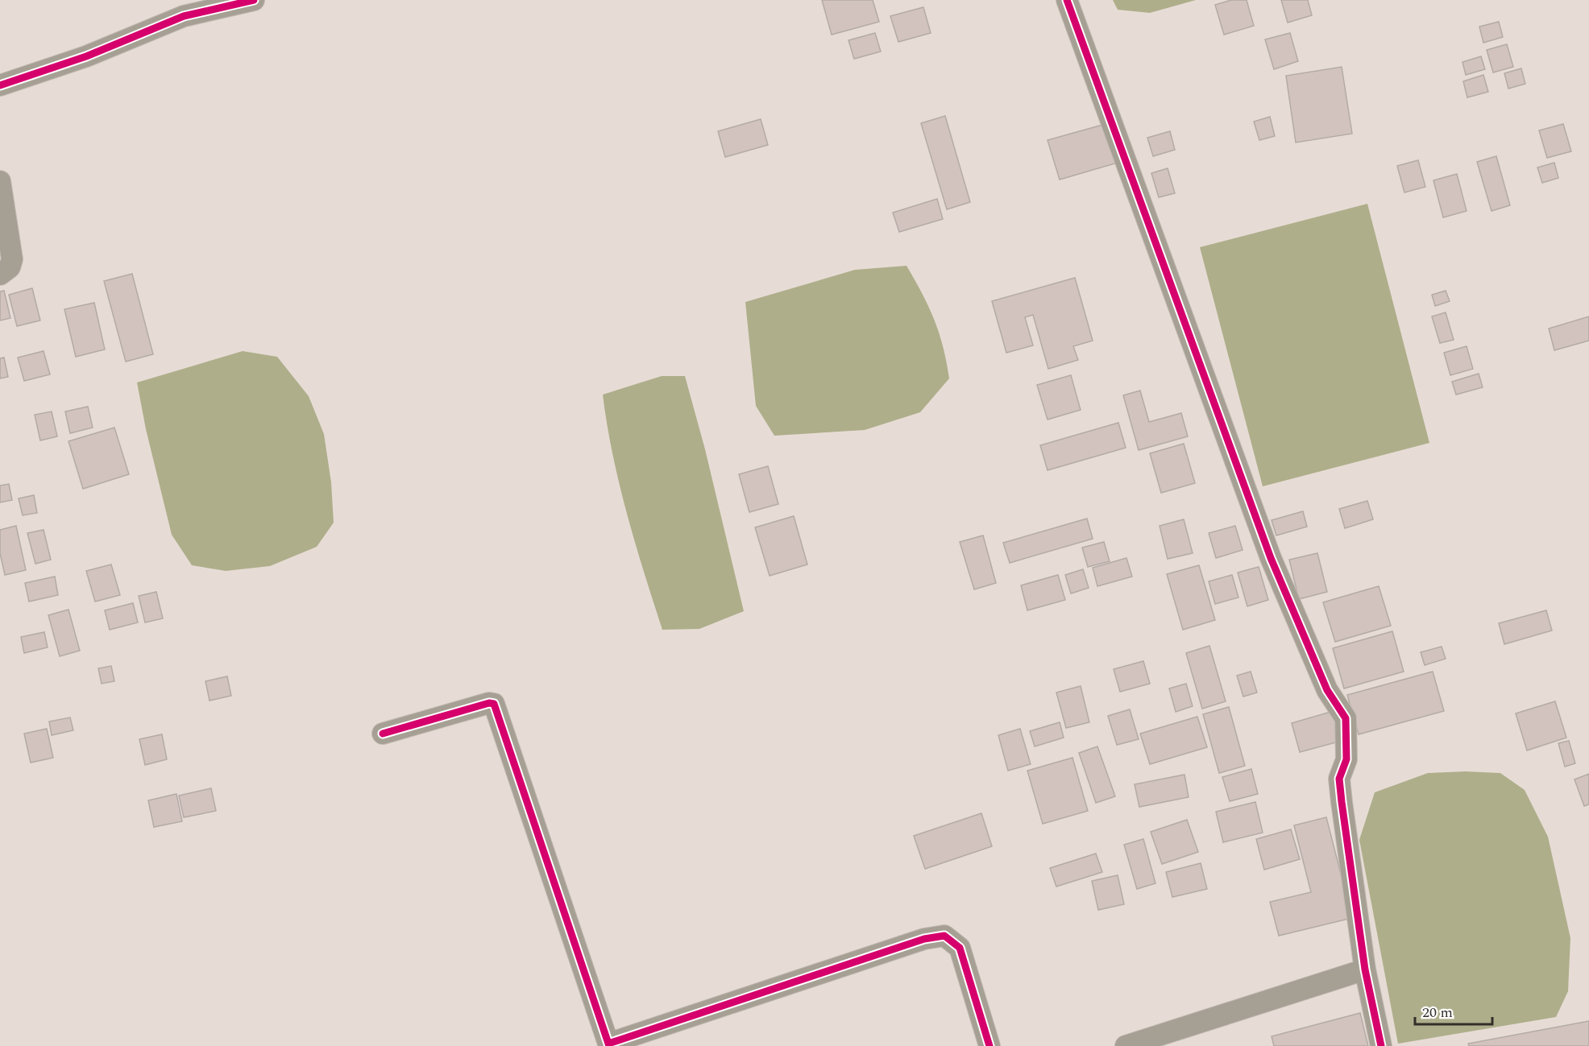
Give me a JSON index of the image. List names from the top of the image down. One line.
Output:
{"scale_bar":"20 m"}
